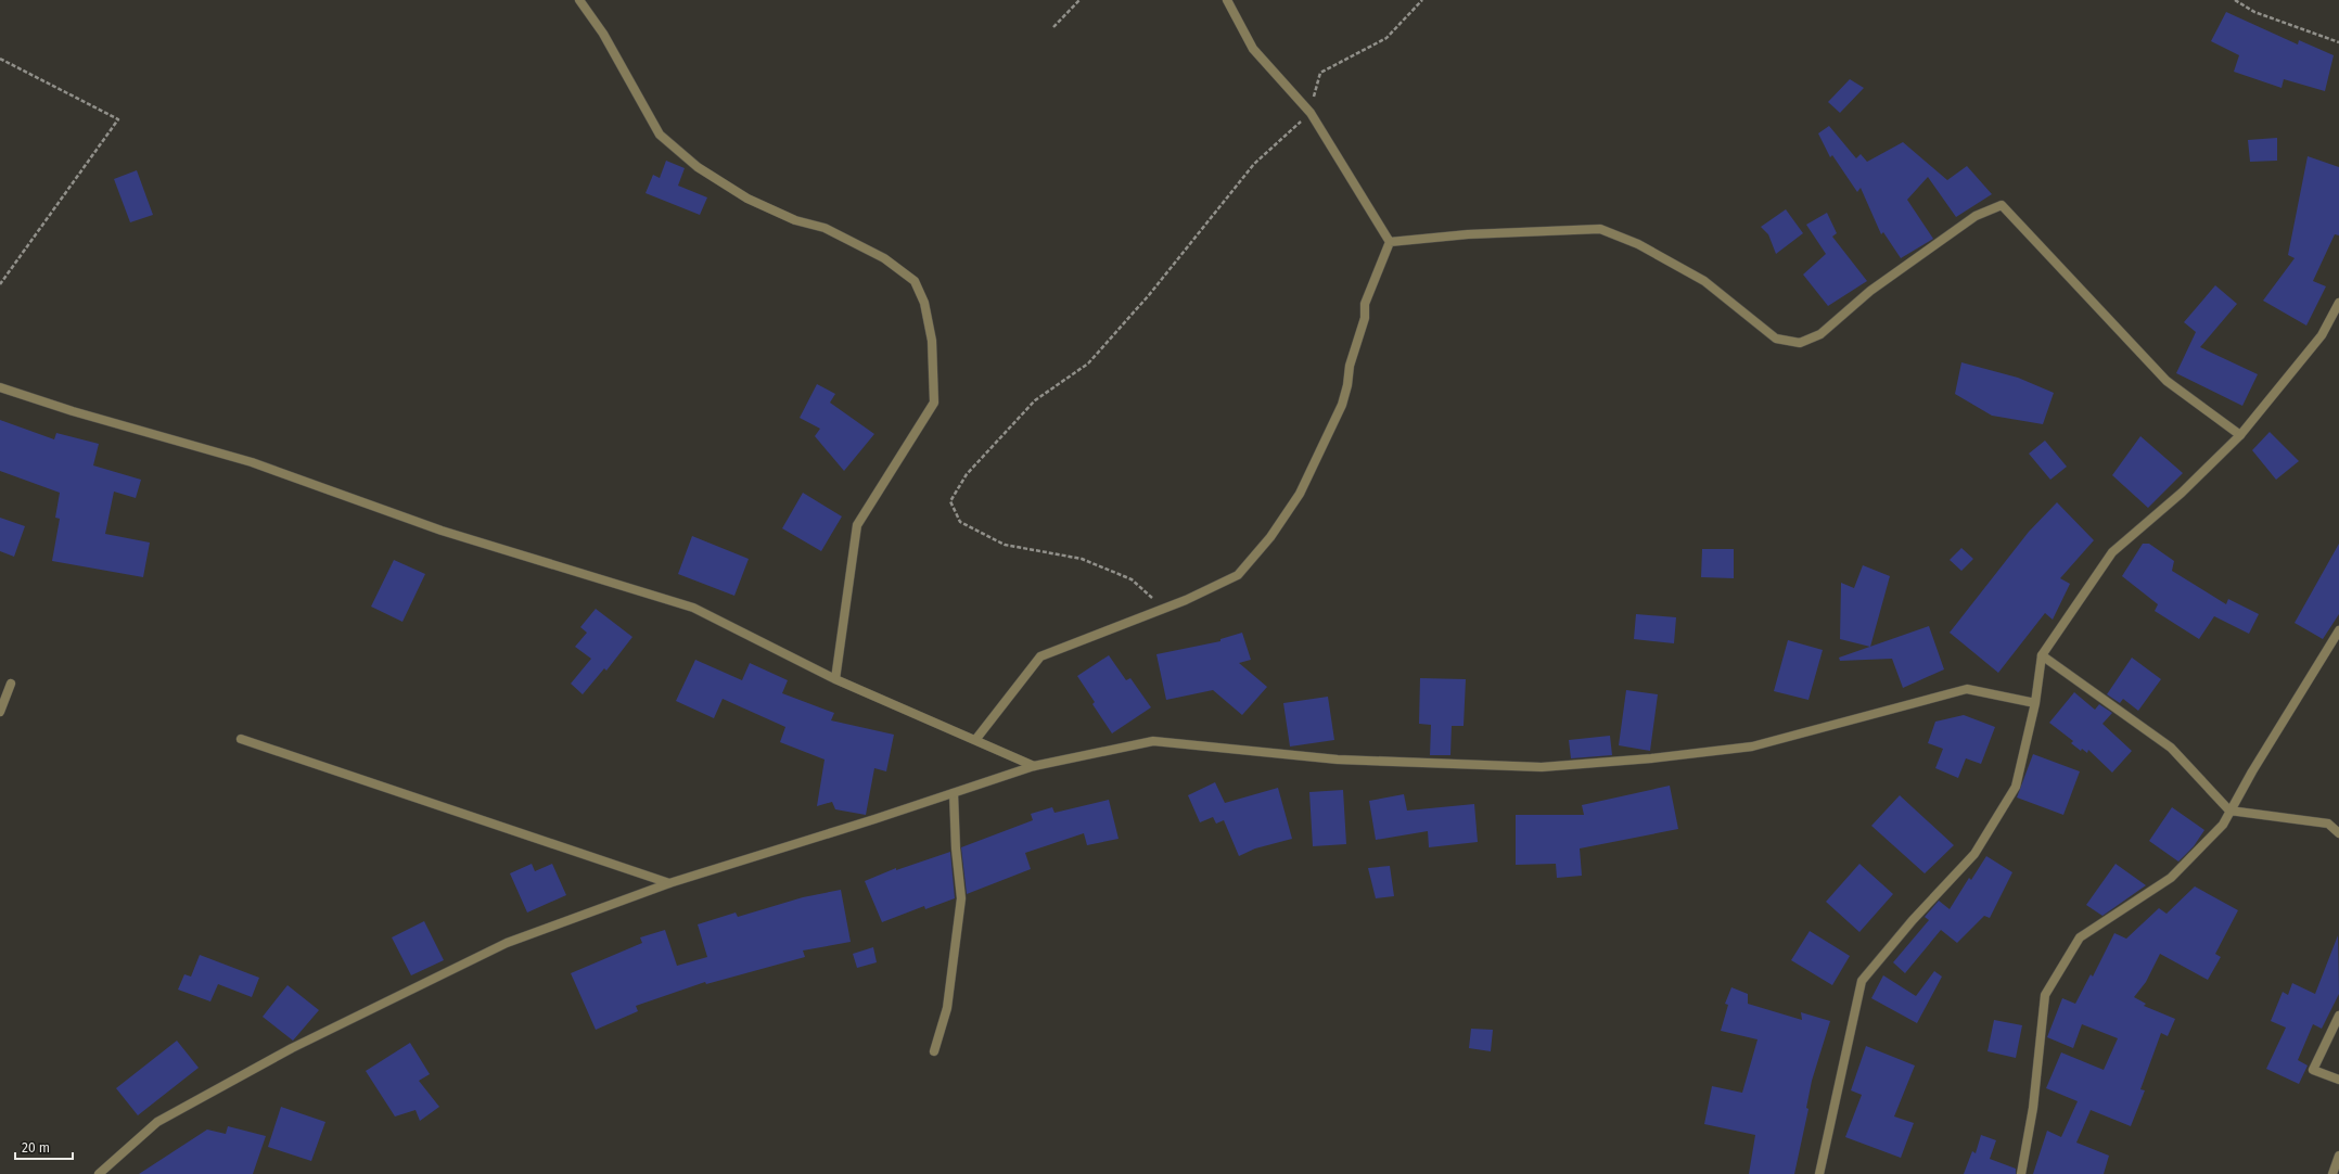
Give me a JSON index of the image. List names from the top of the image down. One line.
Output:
{"scale_bar":"20 m"}
